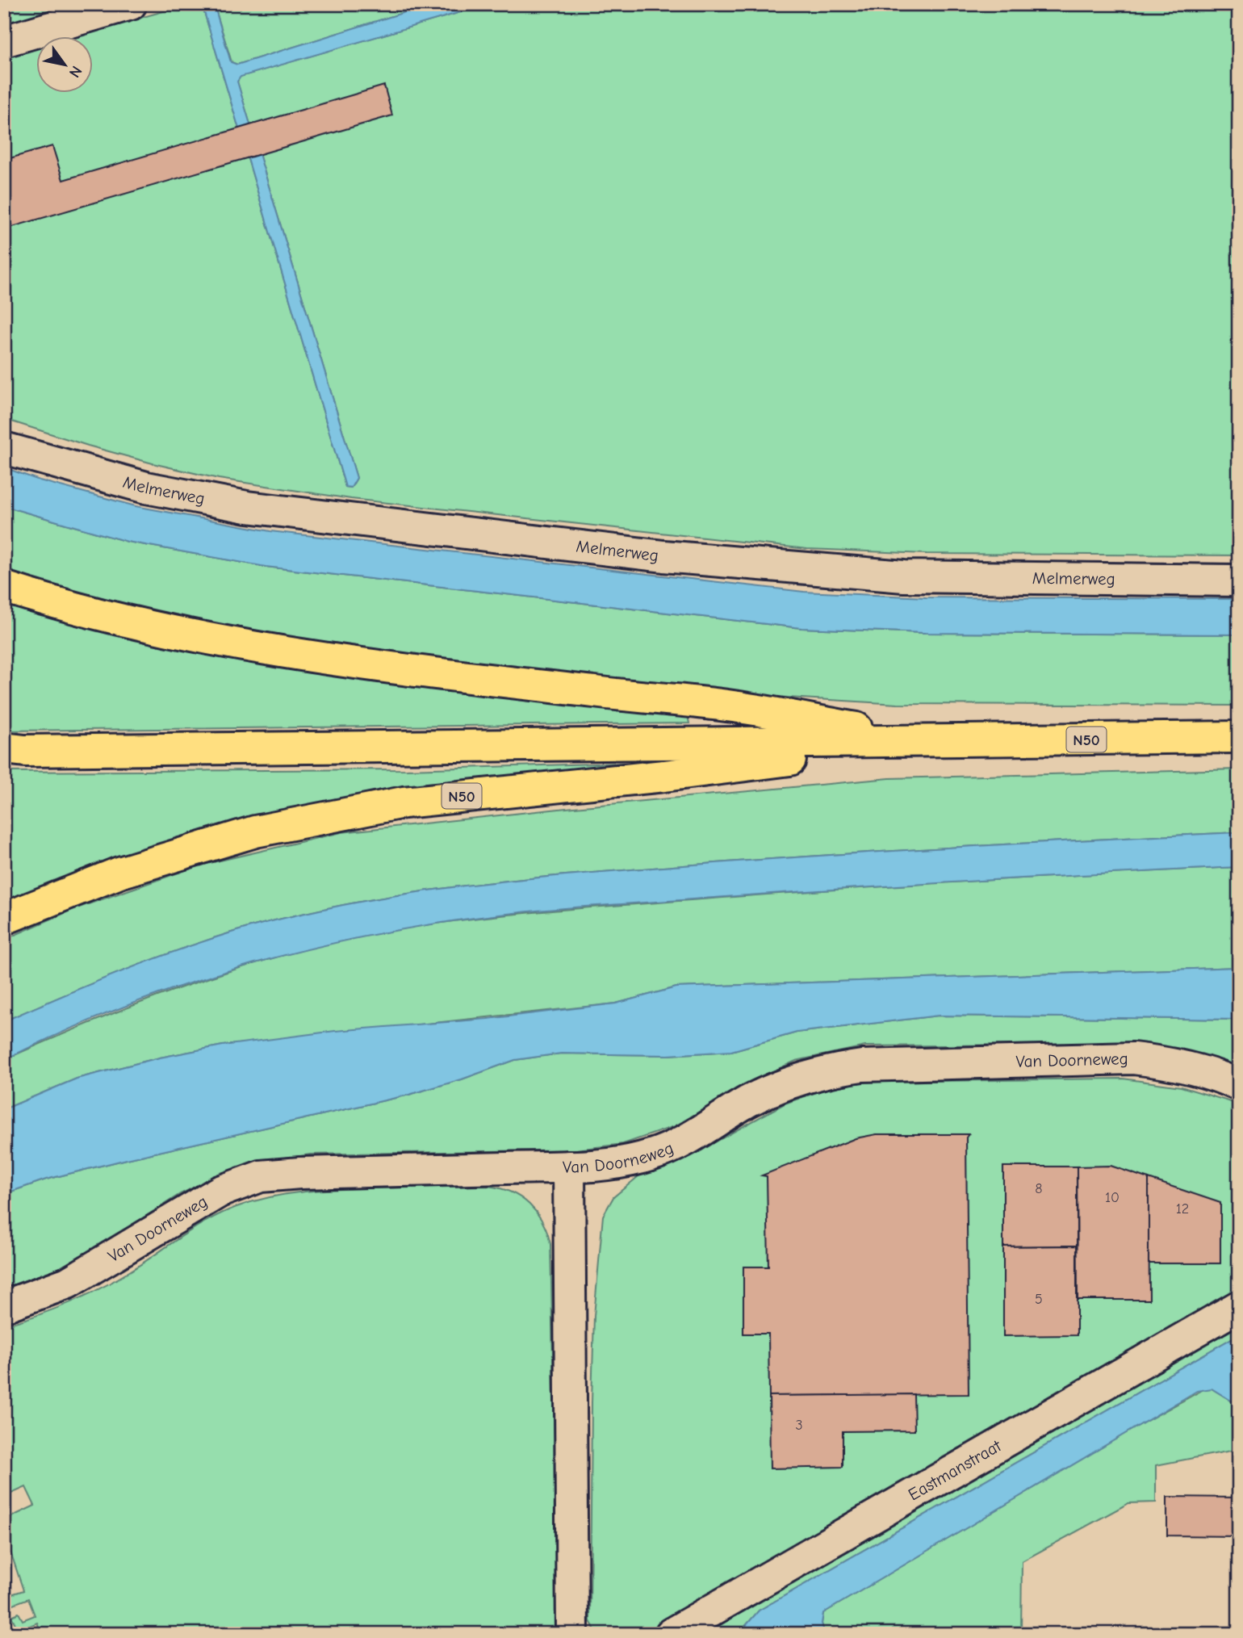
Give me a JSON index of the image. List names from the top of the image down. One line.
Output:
{"streets":{"highway":["N50"],"street":["Melmerweg","Van Doorneweg","Eastmanstraat"]},"house_numbers":["8","10","12","5","3"],"north":"bottom right"}
